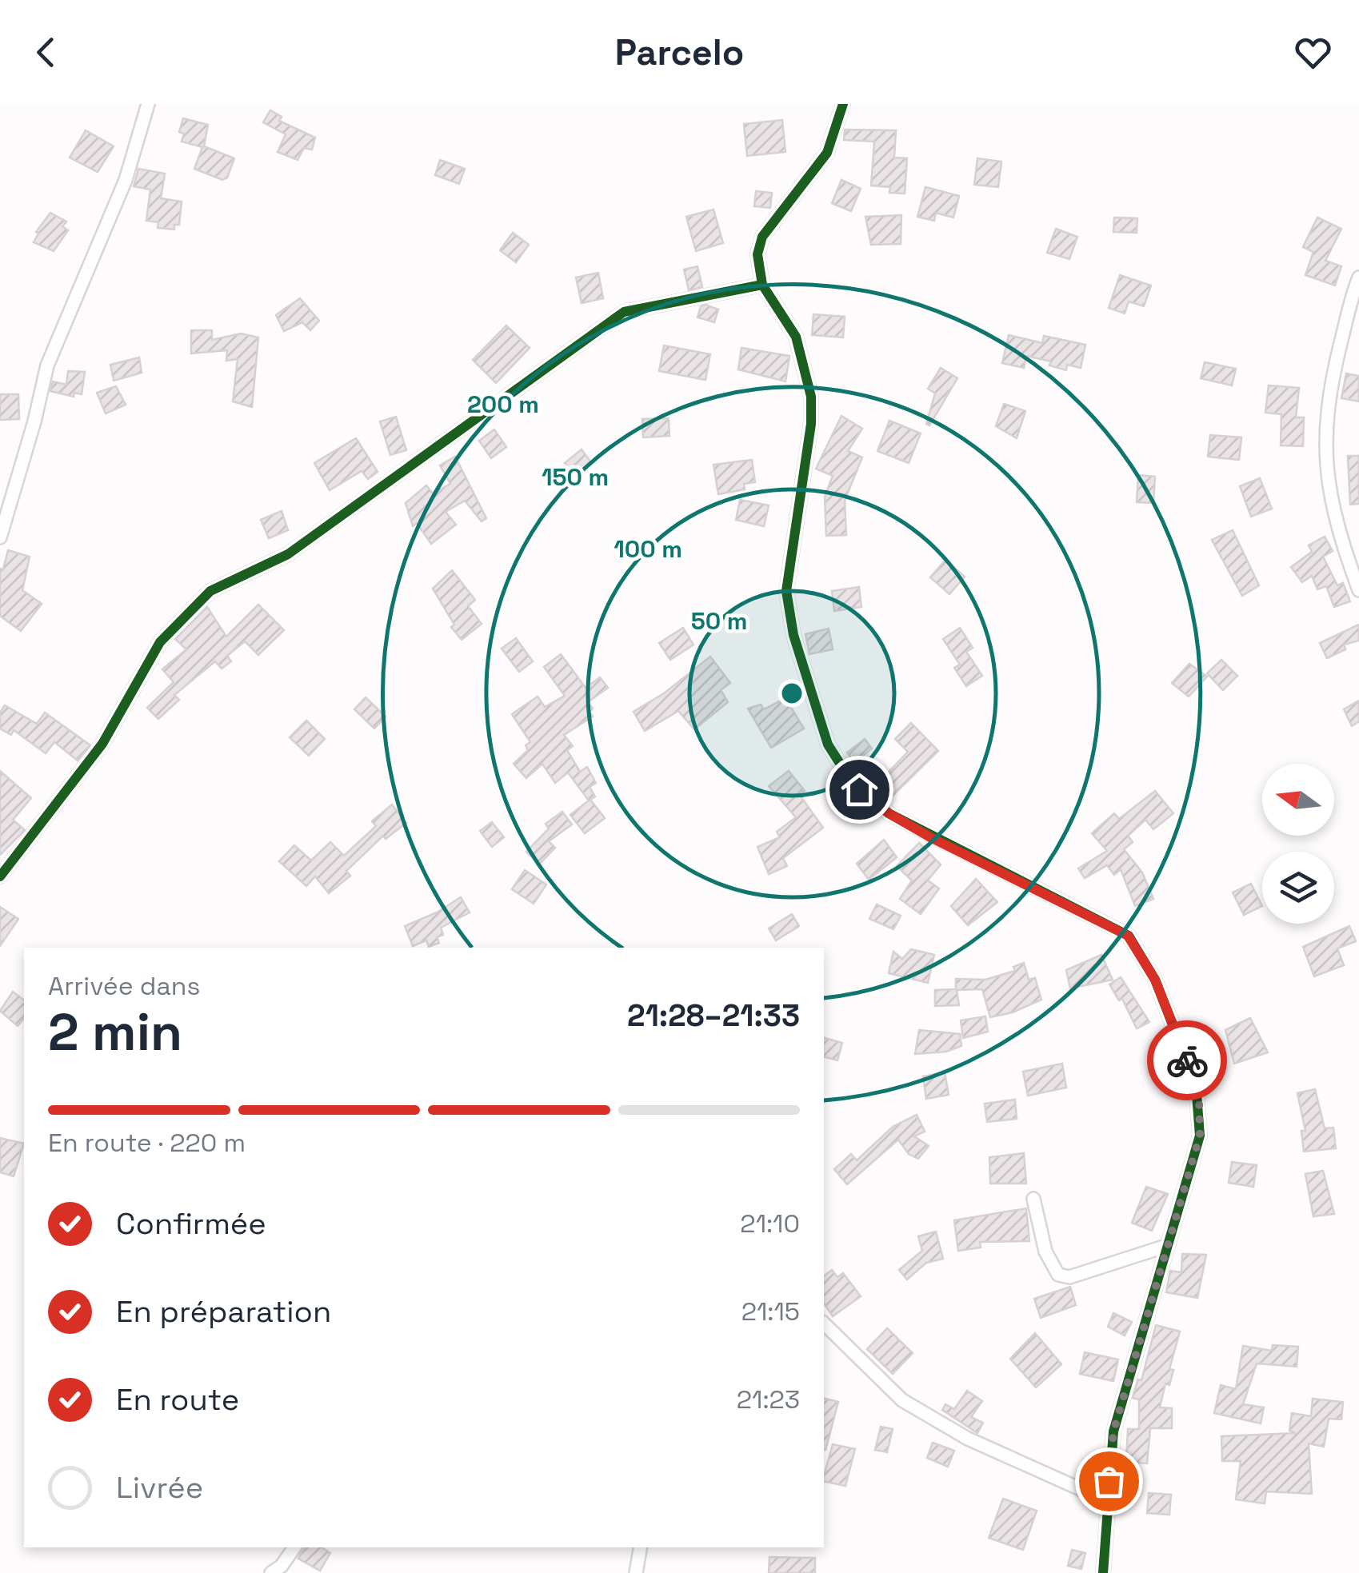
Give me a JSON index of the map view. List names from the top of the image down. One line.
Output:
{"north":"left","page":{"header":"Parcelo","heading":["2 min","Arrivée dans","21:28–21:33"],"bar":"En route · 220 m","list":[["Confirmée","21:10"],["En préparation","21:15"],["En route","21:23"],"Livrée"]},"rings":["200 m","150 m","100 m","50 m"]}
